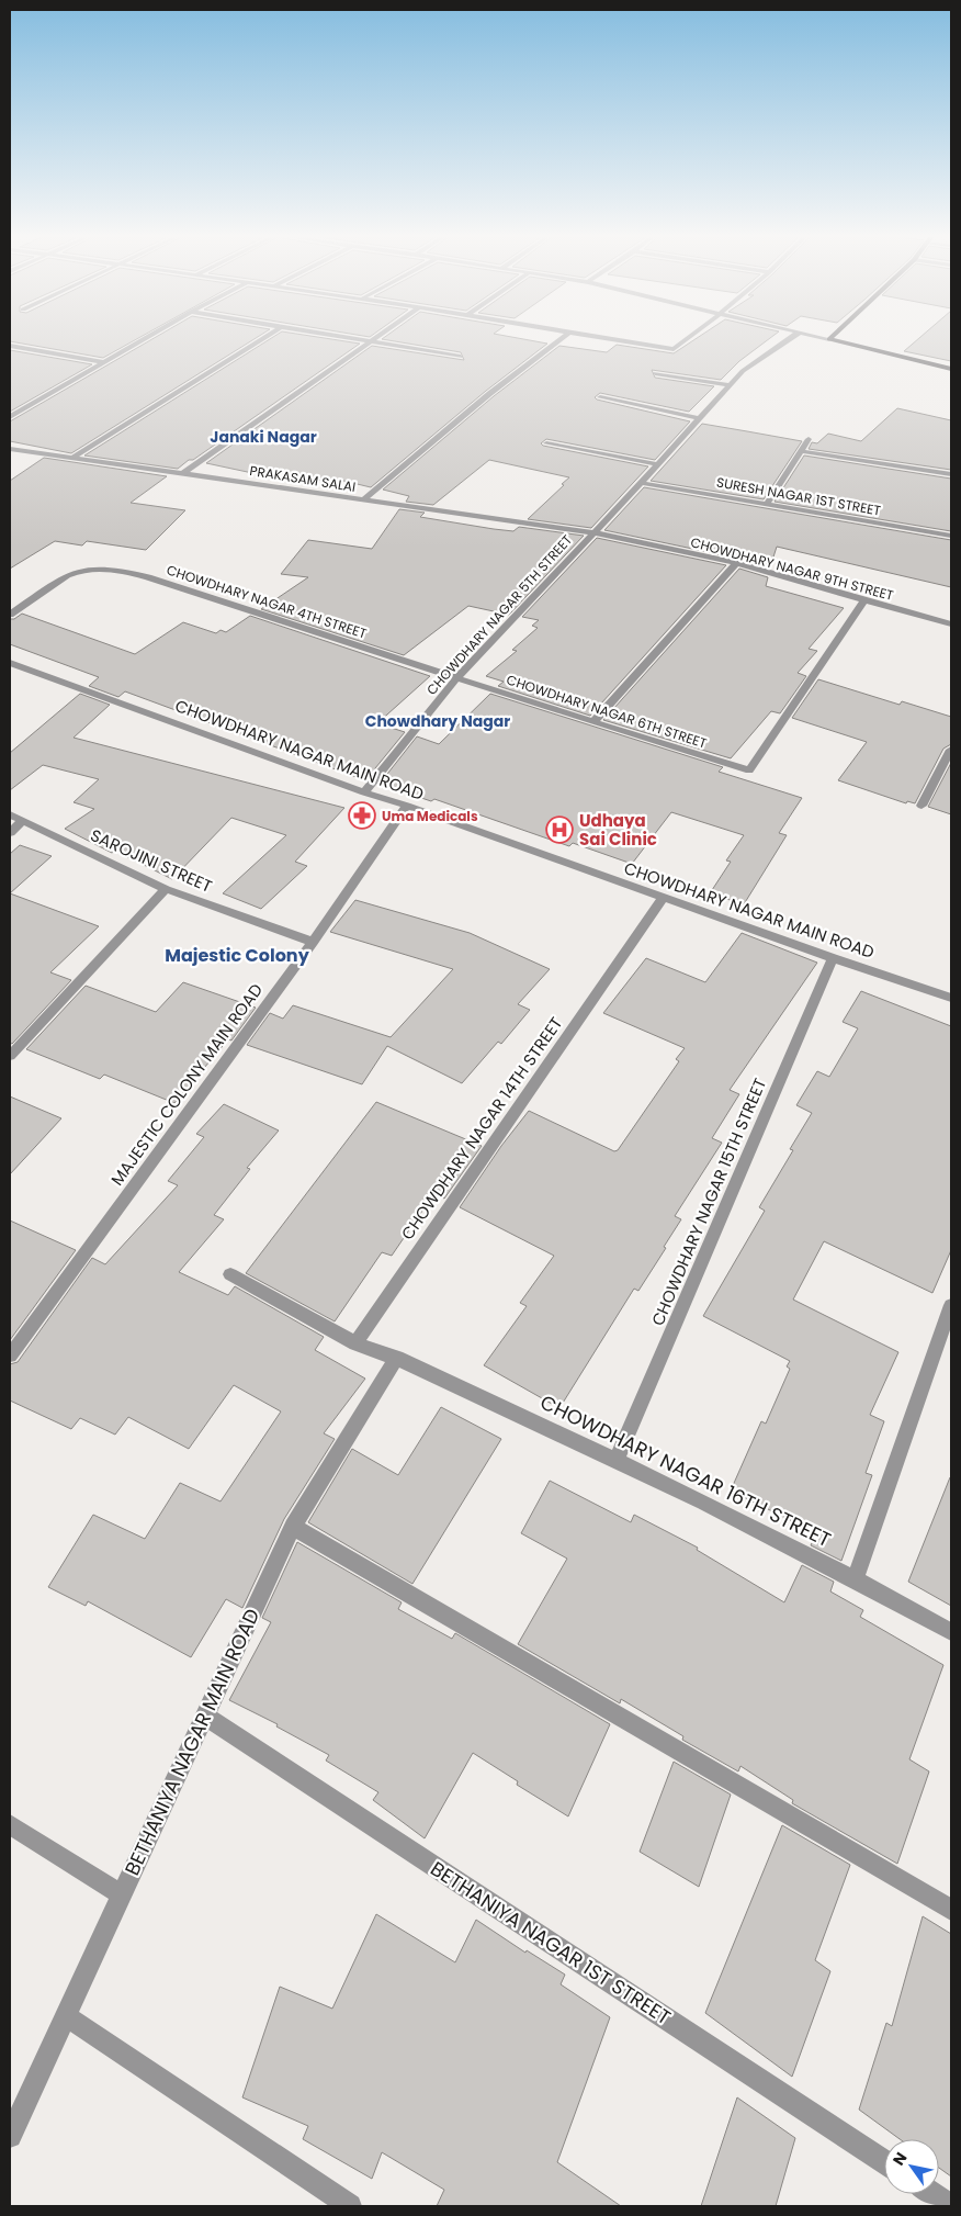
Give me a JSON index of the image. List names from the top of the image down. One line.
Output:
{"streets":{"street":["PRAKASAM SALAI","SURESH NAGAR 1ST STREET","CHOWDHARY NAGAR 9TH STREET","CHOWDHARY NAGAR 4TH STREET","CHOWDHARY NAGAR 5TH STREET","CHOWDHARY NAGAR 6TH STREET","CHOWDHARY NAGAR MAIN ROAD","SAROJINI STREET","MAJESTIC COLONY MAIN ROAD","CHOWDHARY NAGAR 14TH STREET","CHOWDHARY NAGAR 15TH STREET","CHOWDHARY NAGAR 16TH STREET","BETHANIYA NAGAR MAIN ROAD","BETHANIYA NAGAR 1ST STREET"]},"crossings":[["PRAKASAM SALAI","CHOWDHARY NAGAR 9TH STREET"],["PRAKASAM SALAI","CHOWDHARY NAGAR 5TH STREET"],["SURESH NAGAR 1ST STREET","CHOWDHARY NAGAR 5TH STREET"],["CHOWDHARY NAGAR 9TH STREET","CHOWDHARY NAGAR 5TH STREET"],["CHOWDHARY NAGAR 9TH STREET","CHOWDHARY NAGAR 6TH STREET"],["CHOWDHARY NAGAR 4TH STREET","CHOWDHARY NAGAR 5TH STREET"],["CHOWDHARY NAGAR 4TH STREET","CHOWDHARY NAGAR 6TH STREET"],["CHOWDHARY NAGAR 5TH STREET","CHOWDHARY NAGAR 6TH STREET"],["CHOWDHARY NAGAR 5TH STREET","CHOWDHARY NAGAR MAIN ROAD"],["CHOWDHARY NAGAR MAIN ROAD","MAJESTIC COLONY MAIN ROAD"],["CHOWDHARY NAGAR MAIN ROAD","CHOWDHARY NAGAR 14TH STREET"],["CHOWDHARY NAGAR MAIN ROAD","CHOWDHARY NAGAR 15TH STREET"],["SAROJINI STREET","MAJESTIC COLONY MAIN ROAD"],["CHOWDHARY NAGAR 15TH STREET","CHOWDHARY NAGAR 16TH STREET"],["CHOWDHARY NAGAR 16TH STREET","BETHANIYA NAGAR MAIN ROAD"],["BETHANIYA NAGAR MAIN ROAD","BETHANIYA NAGAR 1ST STREET"]],"districts":["Janaki Nagar","Chowdhary Nagar","Majestic Colony"],"places":{"pharmacy":["Uma Medicals"],"hospital":["Udhaya Sai Clinic"]},"north":"top left"}
